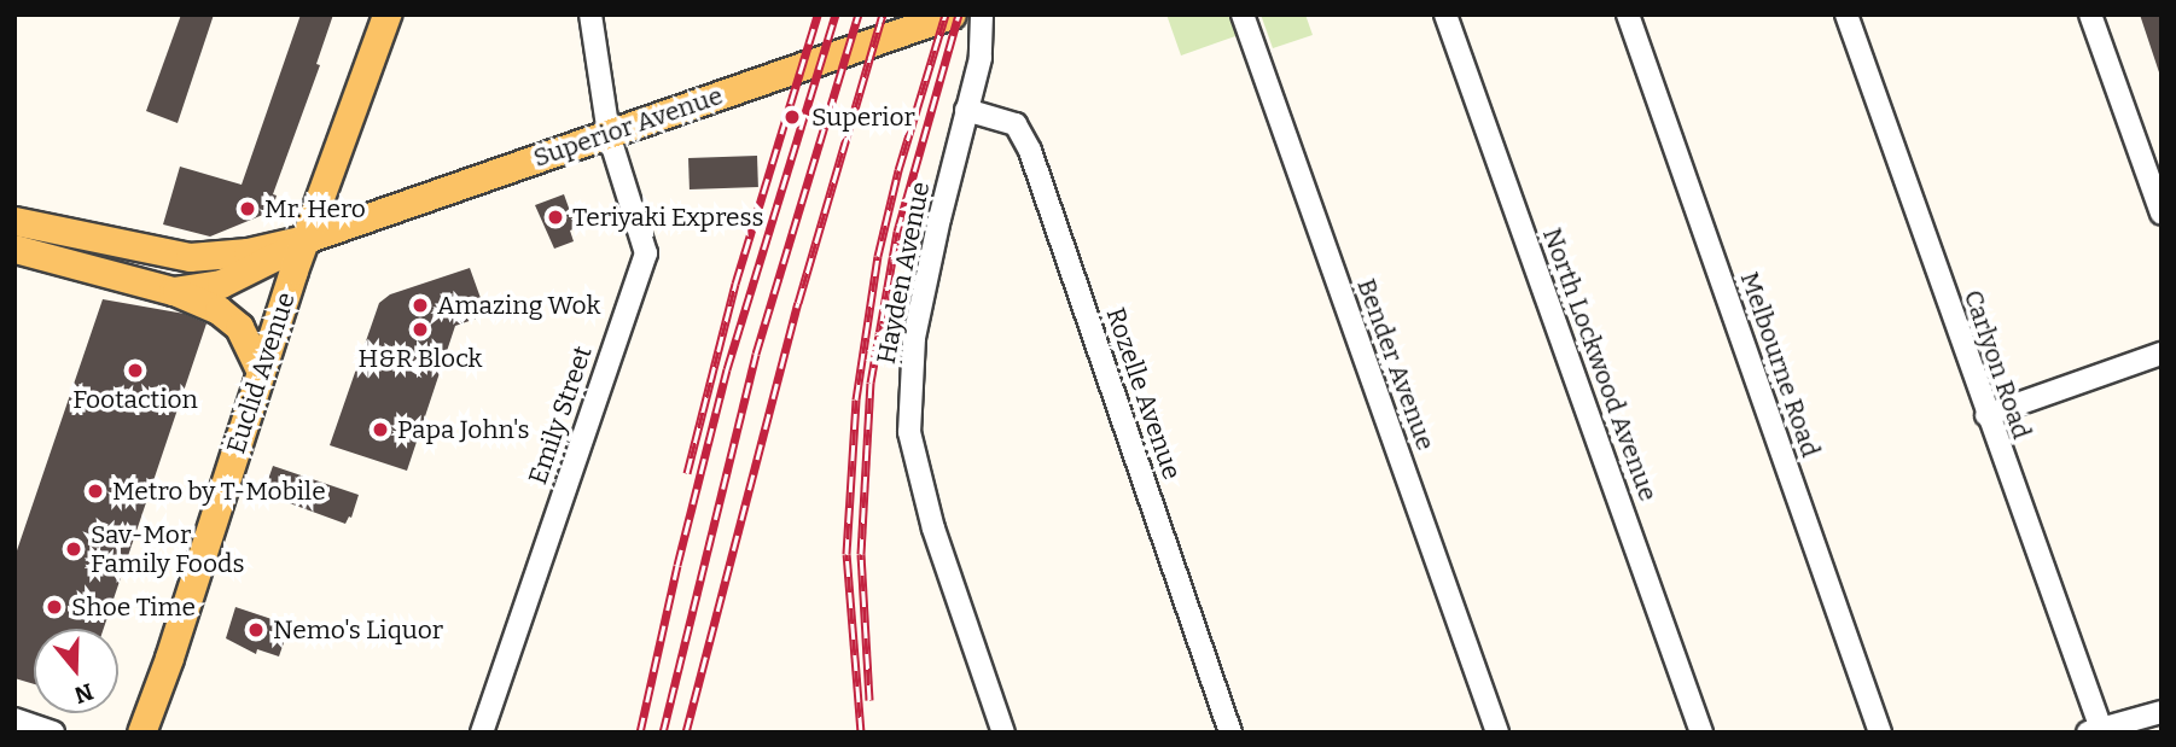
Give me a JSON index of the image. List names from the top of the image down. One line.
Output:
{"streets":{"main road":["Superior Avenue","Euclid Avenue"],"street":["Hayden Avenue","Bender Avenue","North Lockwood Avenue","Melbourne Road","Carlyon Road","Rozelle Avenue","Emily Street"]},"crossings":[["Superior Avenue","Euclid Avenue"],["Superior Avenue","Emily Street"],["Hayden Avenue","Rozelle Avenue"]],"places":["Superior","Mr. Hero","Teriyaki Express","Amazing Wok","H&R Block","Footaction","Papa John's","Metro by T-Mobile","Sav-Mor Family Foods","Shoe Time","Nemo's Liquor"],"north":"bottom"}
